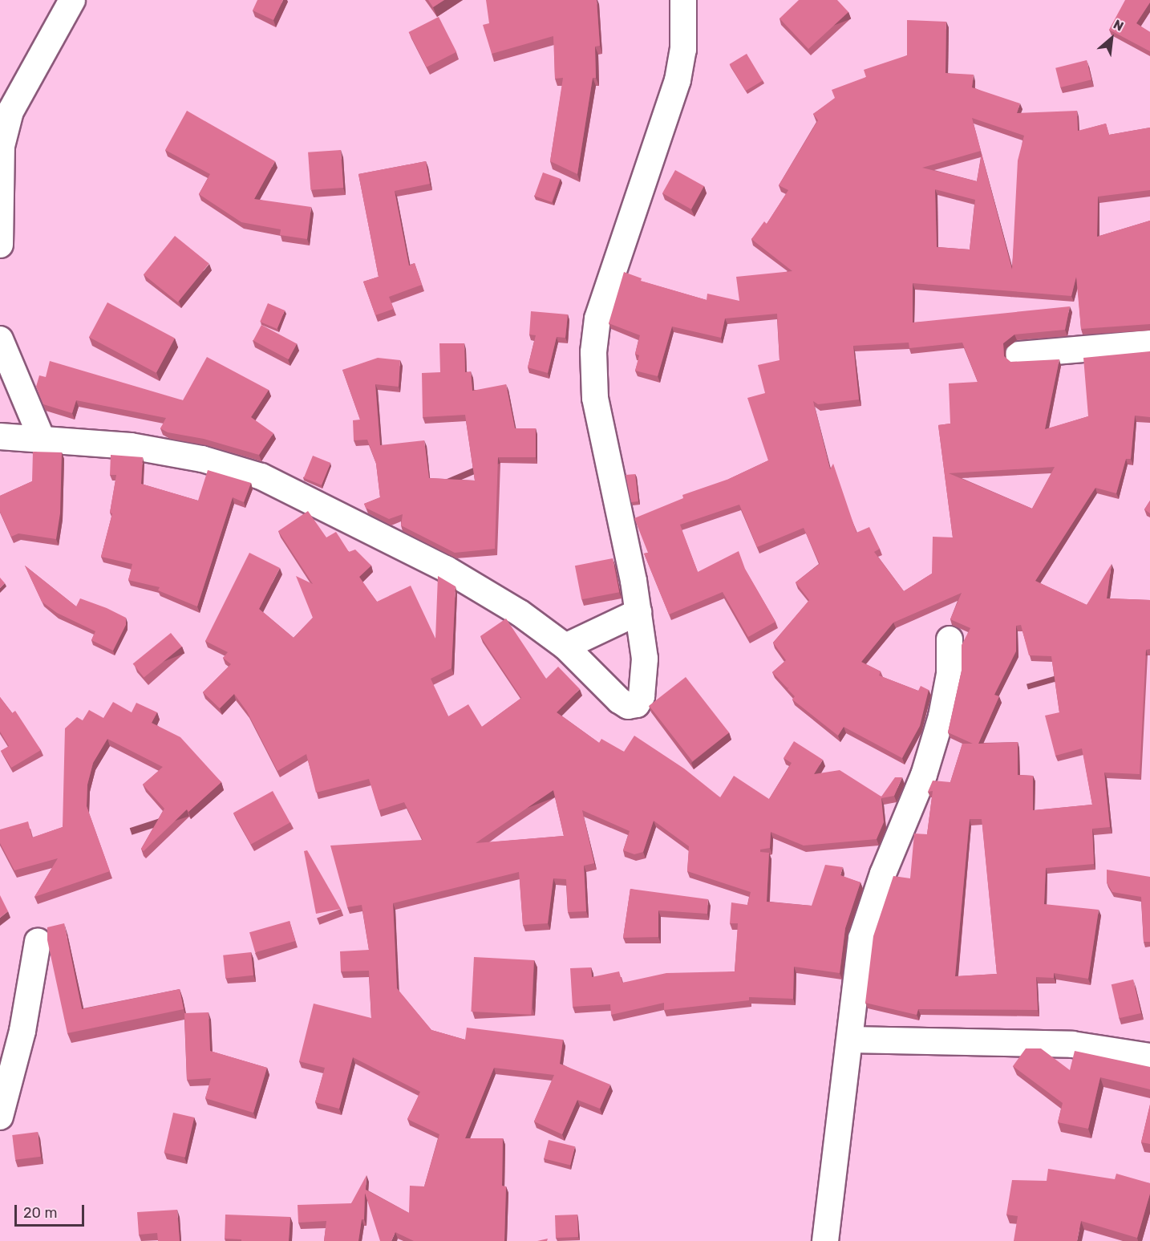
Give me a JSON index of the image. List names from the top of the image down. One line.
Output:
{"scale_bar":"20 m","north":"top right"}
